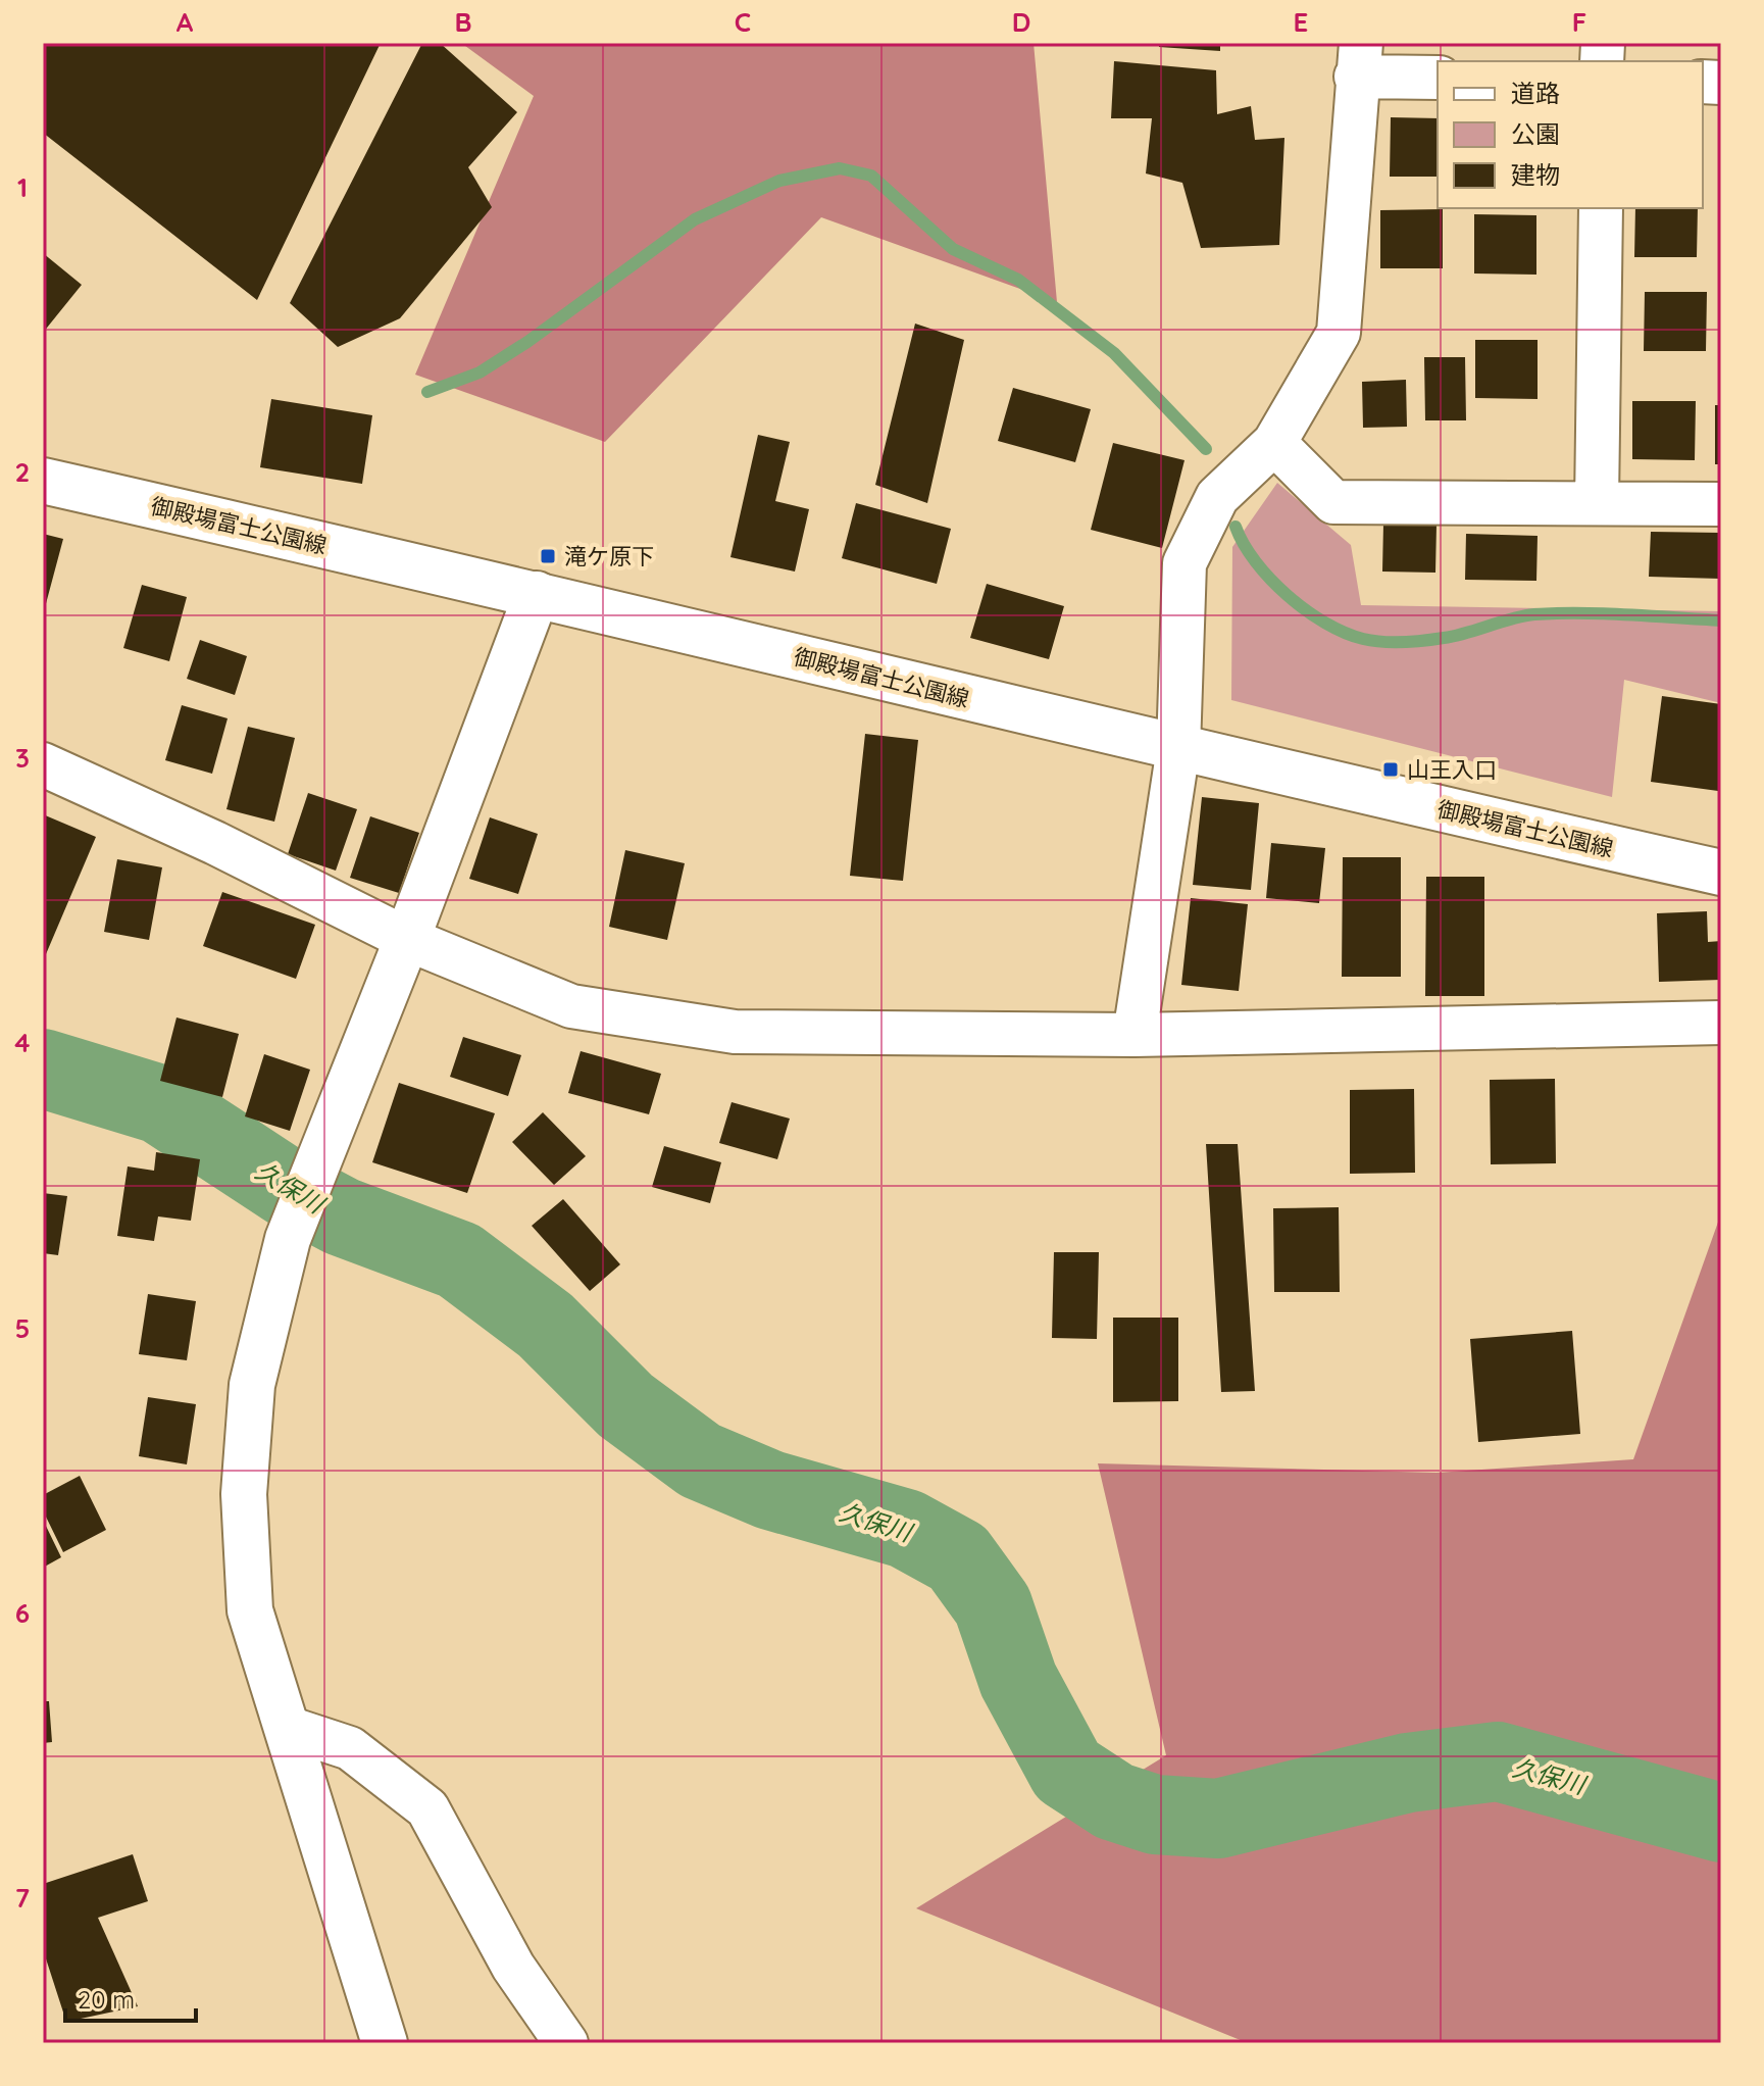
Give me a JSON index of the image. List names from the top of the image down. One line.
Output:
{"streets":{"main road":["御殿場富士公園線"]},"water":["久保川"],"places":{"transit":["滝ケ原下","山王入口"]},"legend":["道路","公園","建物"],"scale_bar":"20 m","grid":{"columns":["A","B","C","D","E","F"],"rows":["1","2","3","4","5","6","7"]}}
